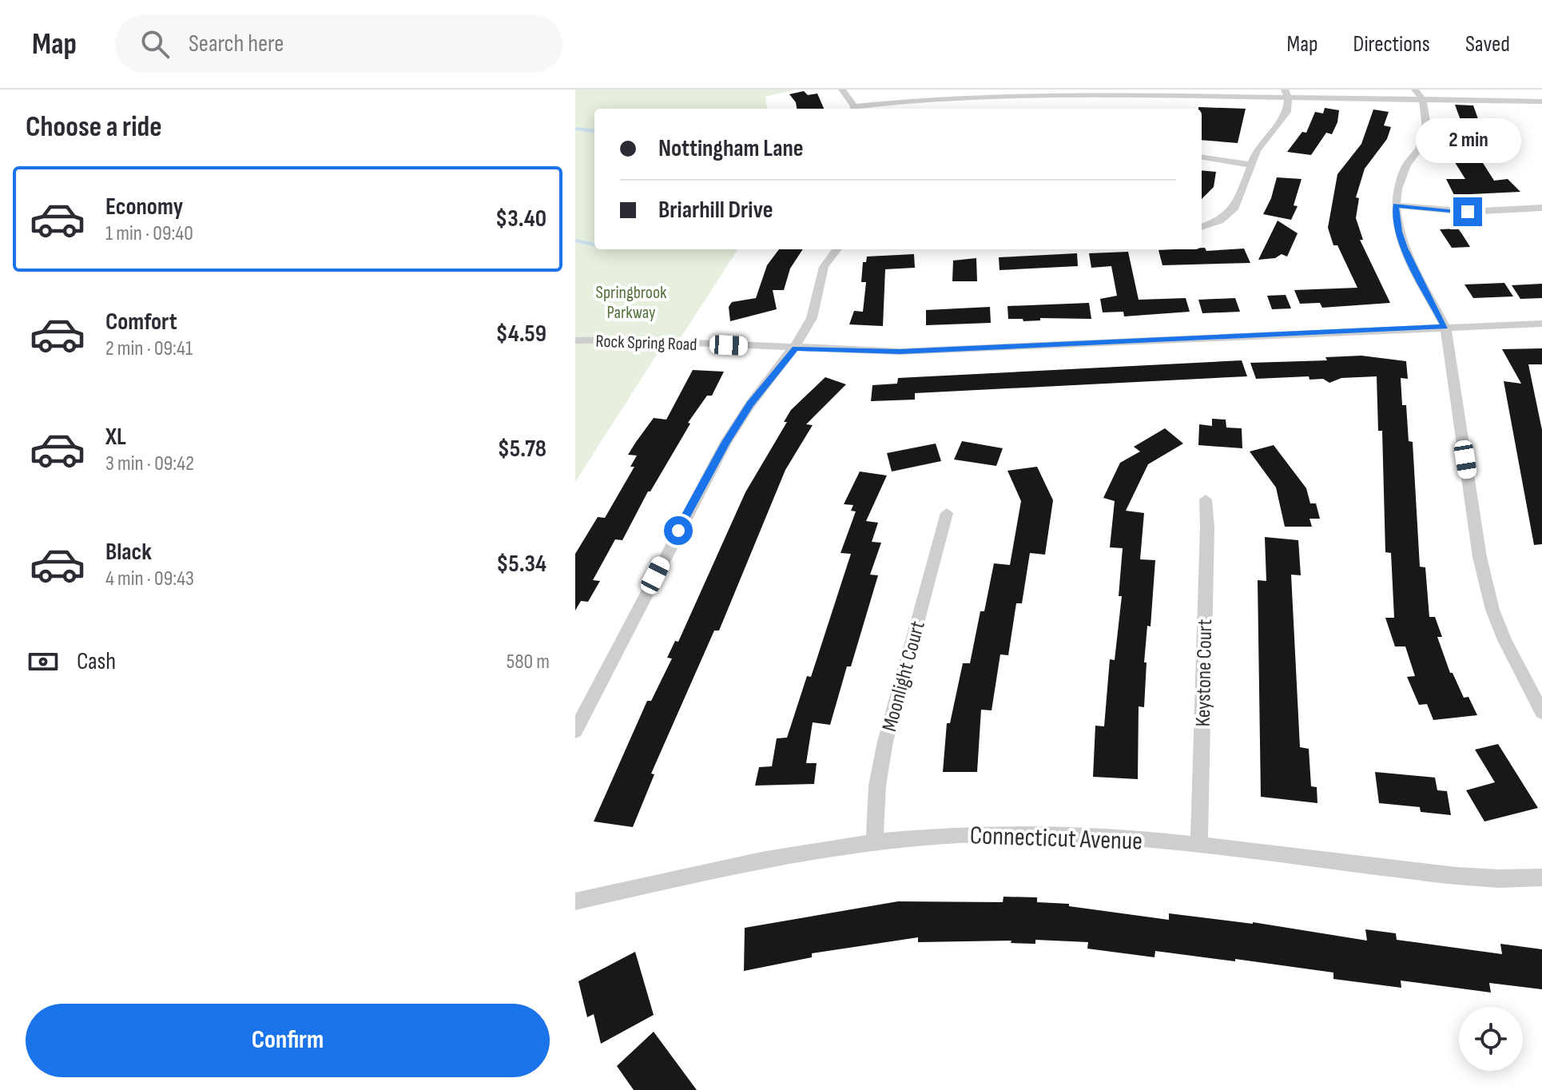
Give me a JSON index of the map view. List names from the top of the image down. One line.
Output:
{"streets":{"street":["Rock Spring Road","Keystone Court","Moonlight Court","Connecticut Avenue"]},"crossings":[["Keystone Court","Connecticut Avenue"],["Moonlight Court","Connecticut Avenue"]],"parks":["Springbrook Parkway"],"page":{"header":"Map","search":"Search here","nav":["Map","Directions","Saved"],"heading":"Choose a ride","banner":["Nottingham Lane","Briarhill Drive"],"bubble":"2 min","list":[{"name":"Economy","note":"1 min · 09:40","value":"$3.40"},{"name":"Comfort","note":"2 min · 09:41","value":"$4.59"},{"name":"XL","note":"3 min · 09:42","value":"$5.78"},{"name":"Black","note":"4 min · 09:43","value":"$5.34"}],"pay":["Cash","580 m"],"buttons":"Confirm"}}
